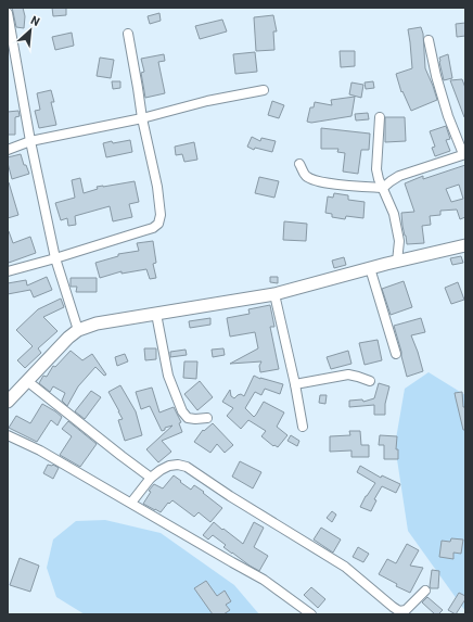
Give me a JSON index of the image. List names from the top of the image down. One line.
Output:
{"north":"top right"}
